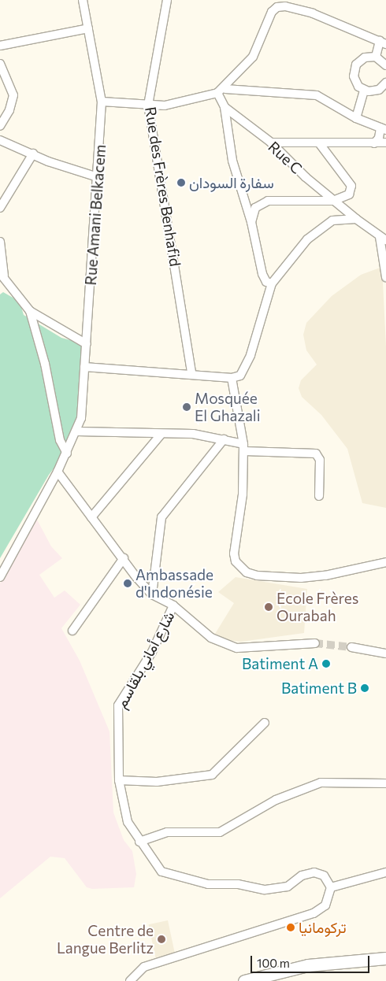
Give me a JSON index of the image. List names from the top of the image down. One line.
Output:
{"streets":{"street":["Rue C","Rue des Frères Benhafid","Rue Amani Belkacem","شارع أماني بلقاسم"]},"places":["سفارة السودان","Mosquée El Ghazali","Ambassade d'Indonésie","Ecole Frères Ourabah","Batiment A","Batiment B","تركومانيا","Centre de Langue Berlitz"],"scale_bar":"100 m"}
